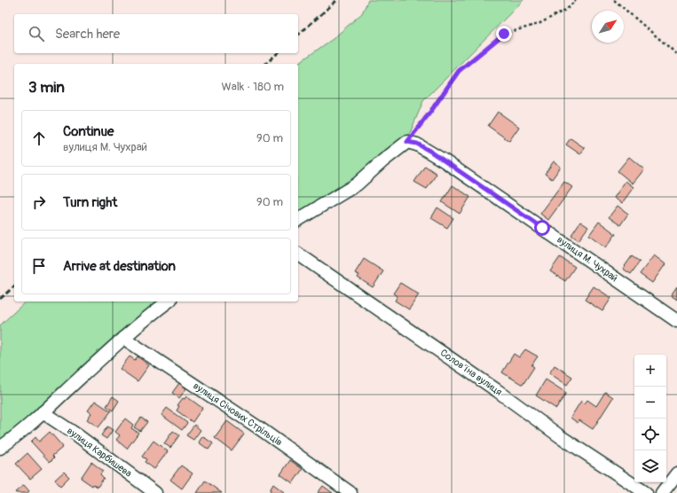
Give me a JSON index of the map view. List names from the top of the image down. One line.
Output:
{"streets":{"street":["вулиця М. Чухрай","Соловʼїна вулиця","вулиця Січових Стрільців","вулиця Карбишева"]},"north":"top right","page":{"search":"Search here","heading":["3 min","Walk · 180 m"],"list":[["Continue","вулиця М. Чухрай","90 m"],["Turn right","90 m"],"Arrive at destination"],"map_buttons":["+","−"]}}
